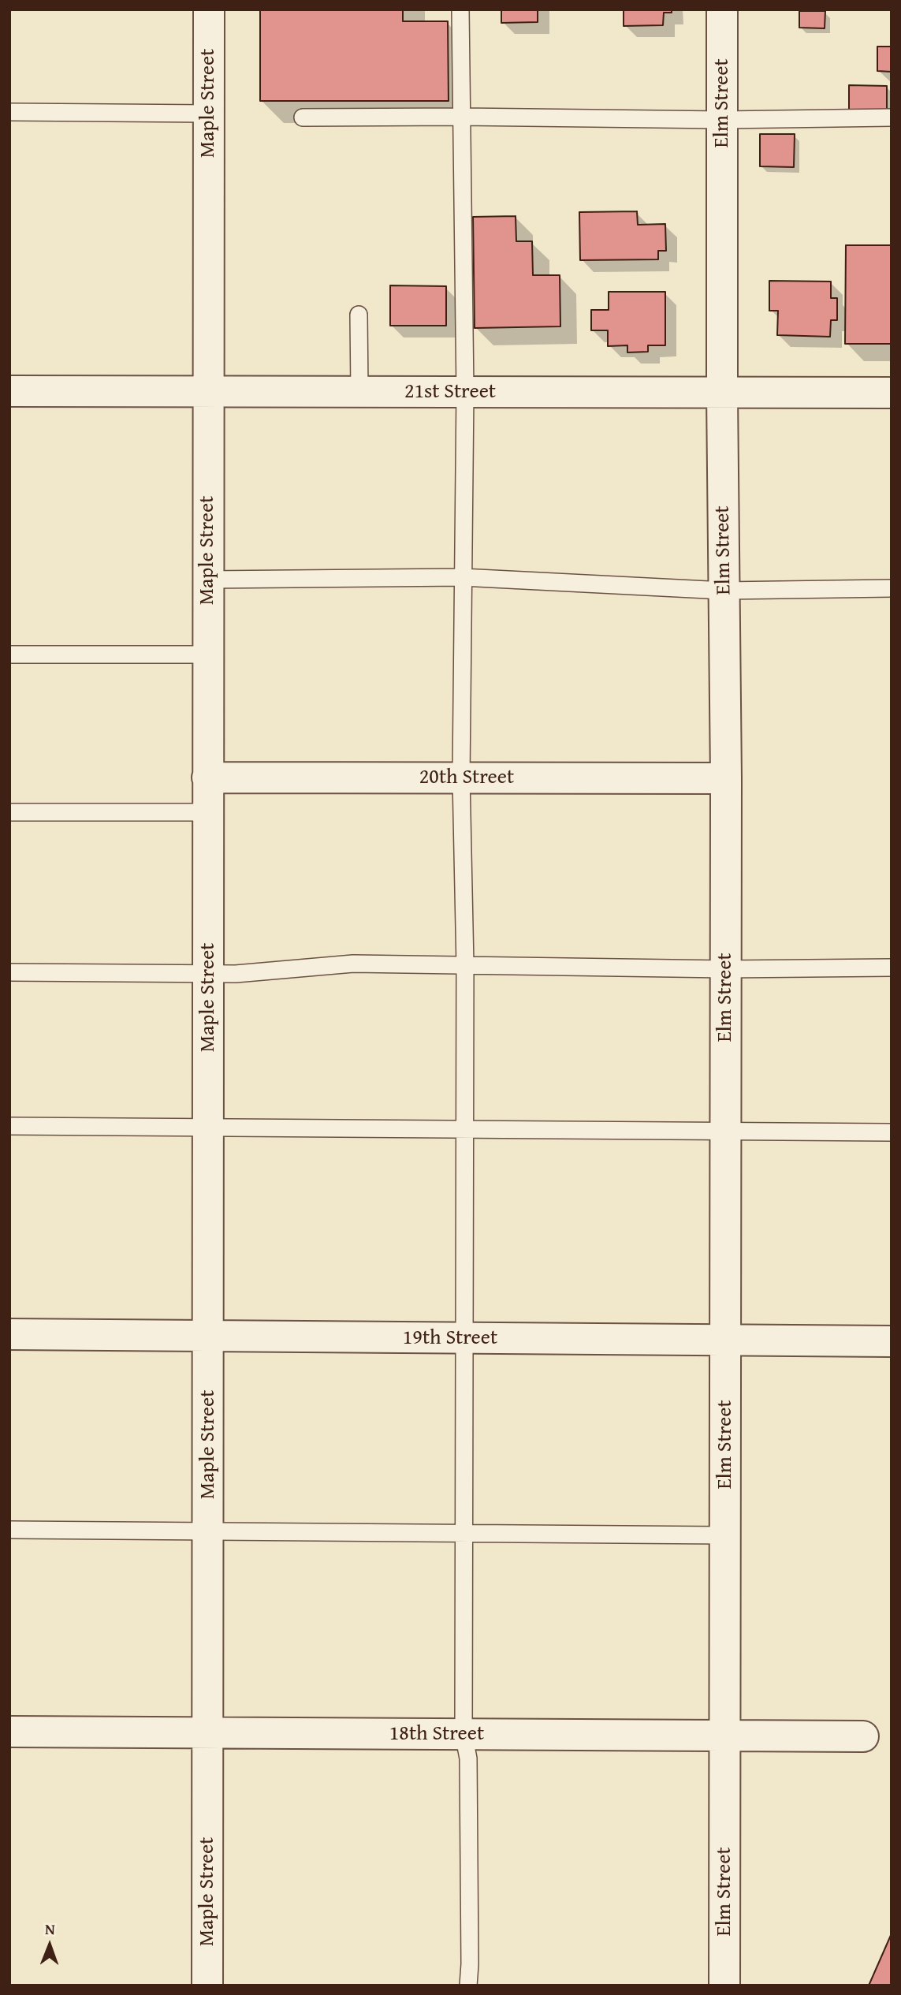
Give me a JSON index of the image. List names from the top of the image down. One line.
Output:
{"streets":{"street":["Maple Street","Elm Street","21st Street","20th Street","19th Street","18th Street"]},"crossings":[["Maple Street","21st Street"],["Maple Street","20th Street"],["Maple Street","19th Street"],["Maple Street","18th Street"],["Elm Street","21st Street"],["Elm Street","20th Street"],["Elm Street","19th Street"],["Elm Street","18th Street"]],"north":"top"}
